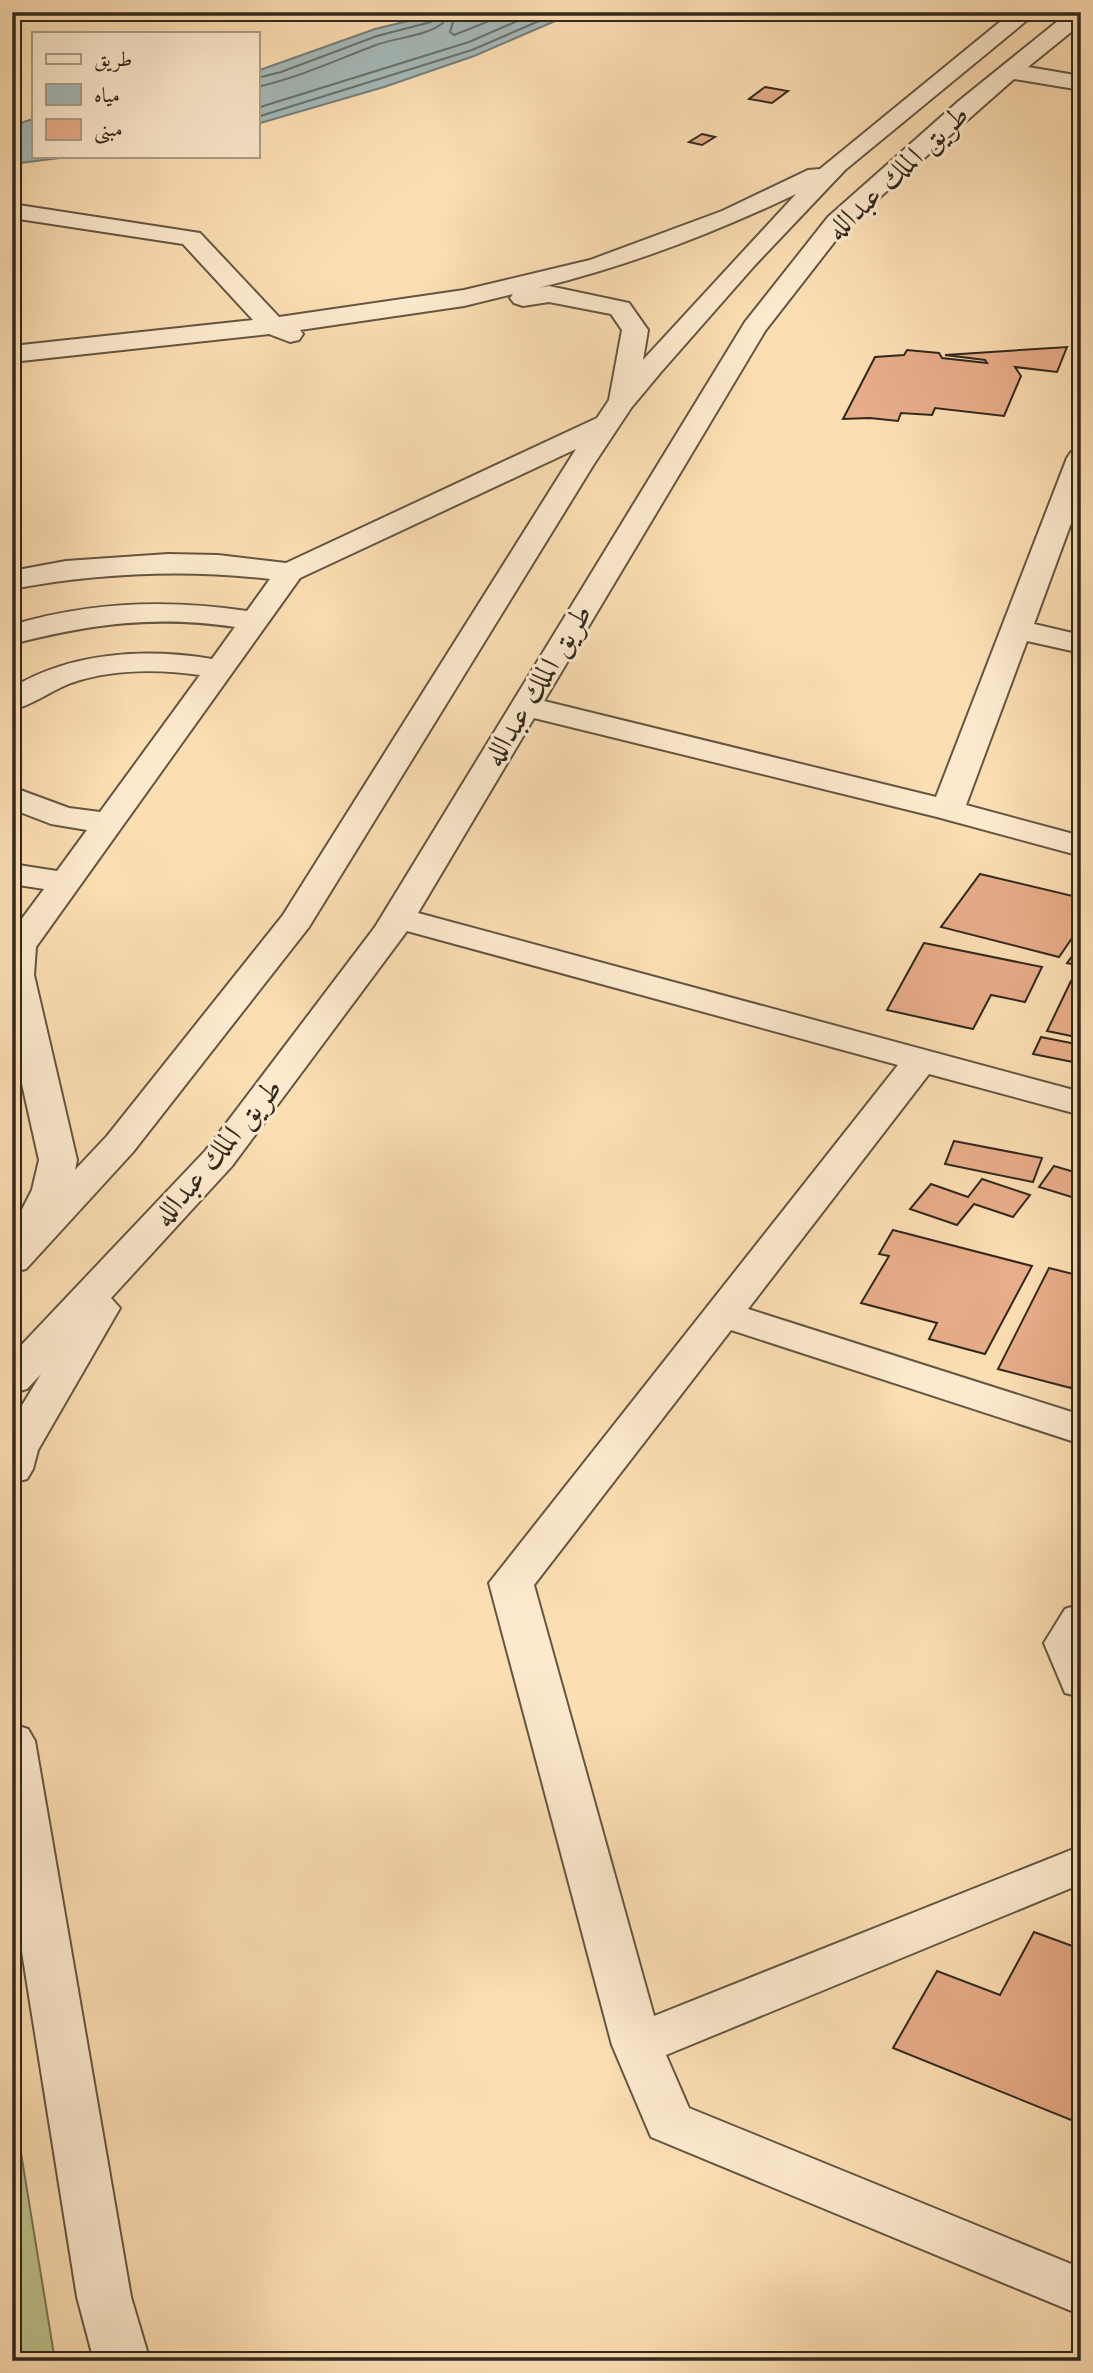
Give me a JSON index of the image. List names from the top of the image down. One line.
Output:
{"streets":{"street":["طريق الملك عبدالله"]},"legend":["طريق","مياه","مبنى"]}
